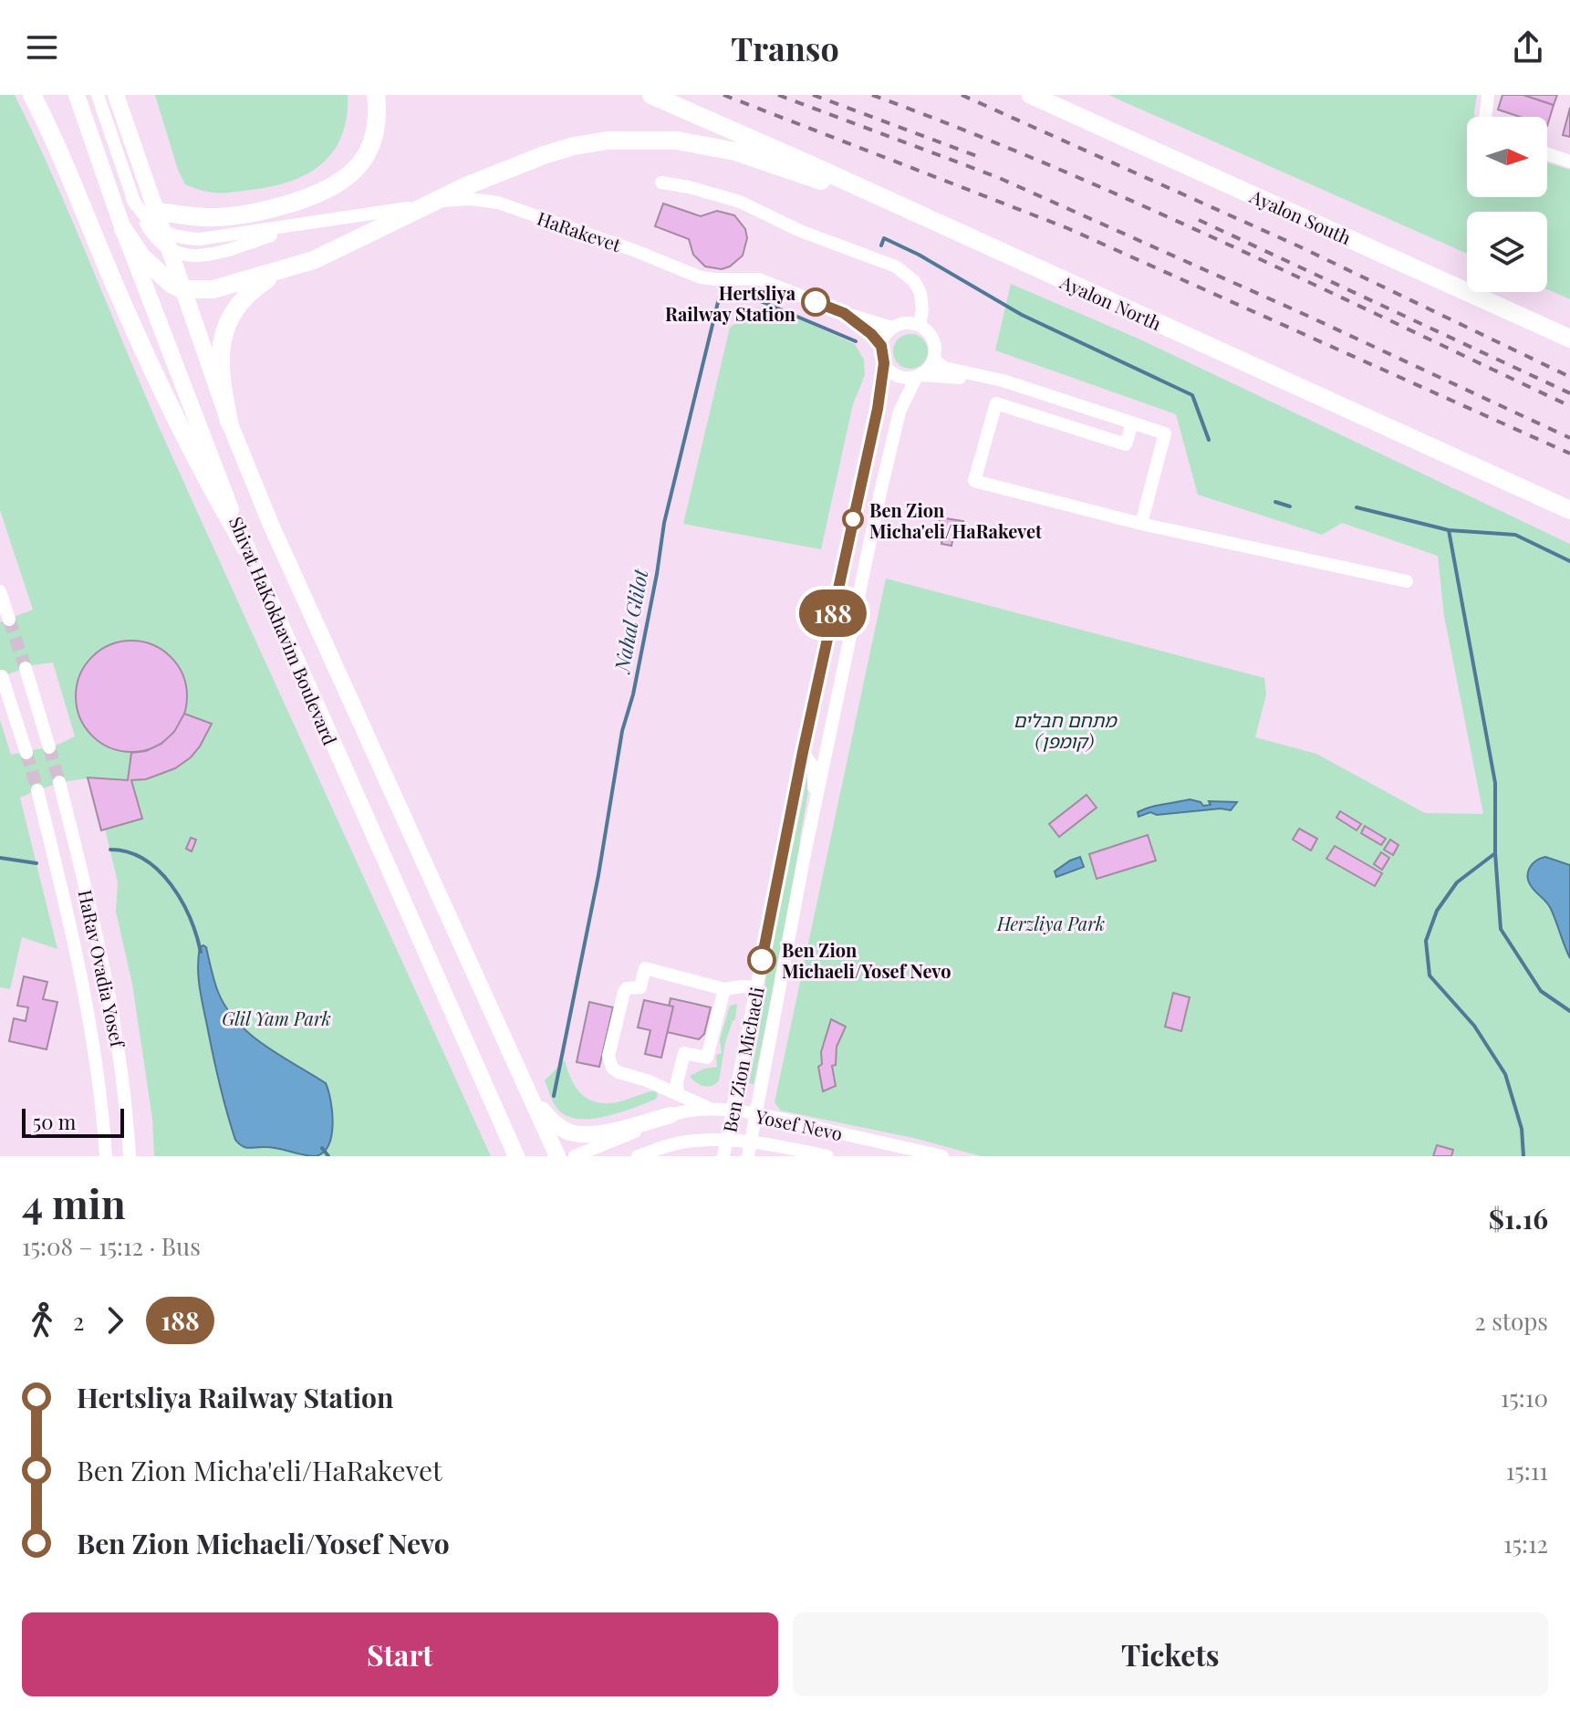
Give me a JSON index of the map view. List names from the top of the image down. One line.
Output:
{"streets":{"highway":["Ayalon South","Ayalon North"],"main road":["Shivat HaKokhavim Boulevard"],"street":["HaRakevet","HaRav Ovadia Yosef","Ben Zion Michaeli","Yosef Nevo"]},"crossings":[["HaRakevet","Shivat HaKokhavim Boulevard"],["HaRakevet","Ben Zion Michaeli"],["Ben Zion Michaeli","Yosef Nevo"]],"water":["Nahal Glilot"],"parks":["מתחם חבלים (קומפן)","Herzliya Park","Glil Yam Park"],"places":["Hertsliya Railway Station","Ben Zion Micha'eli/HaRakevet","Ben Zion Michaeli/Yosef Nevo"],"lines":["bus line 188"],"scale_bar":"50 m","north":"right","page":{"header":"Transo","on_map":"188","scale":"50 m","heading":["4 min","15:08 – 15:12 · Bus","$1.16"],"legs":["2","188","2 stops"],"list":[{"name":"Hertsliya Railway Station","value":"15:10"},{"name":"Ben Zion Micha'eli/HaRakevet","value":"15:11"},{"name":"Ben Zion Michaeli/Yosef Nevo","value":"15:12"}],"buttons":["Start","Tickets"]}}
